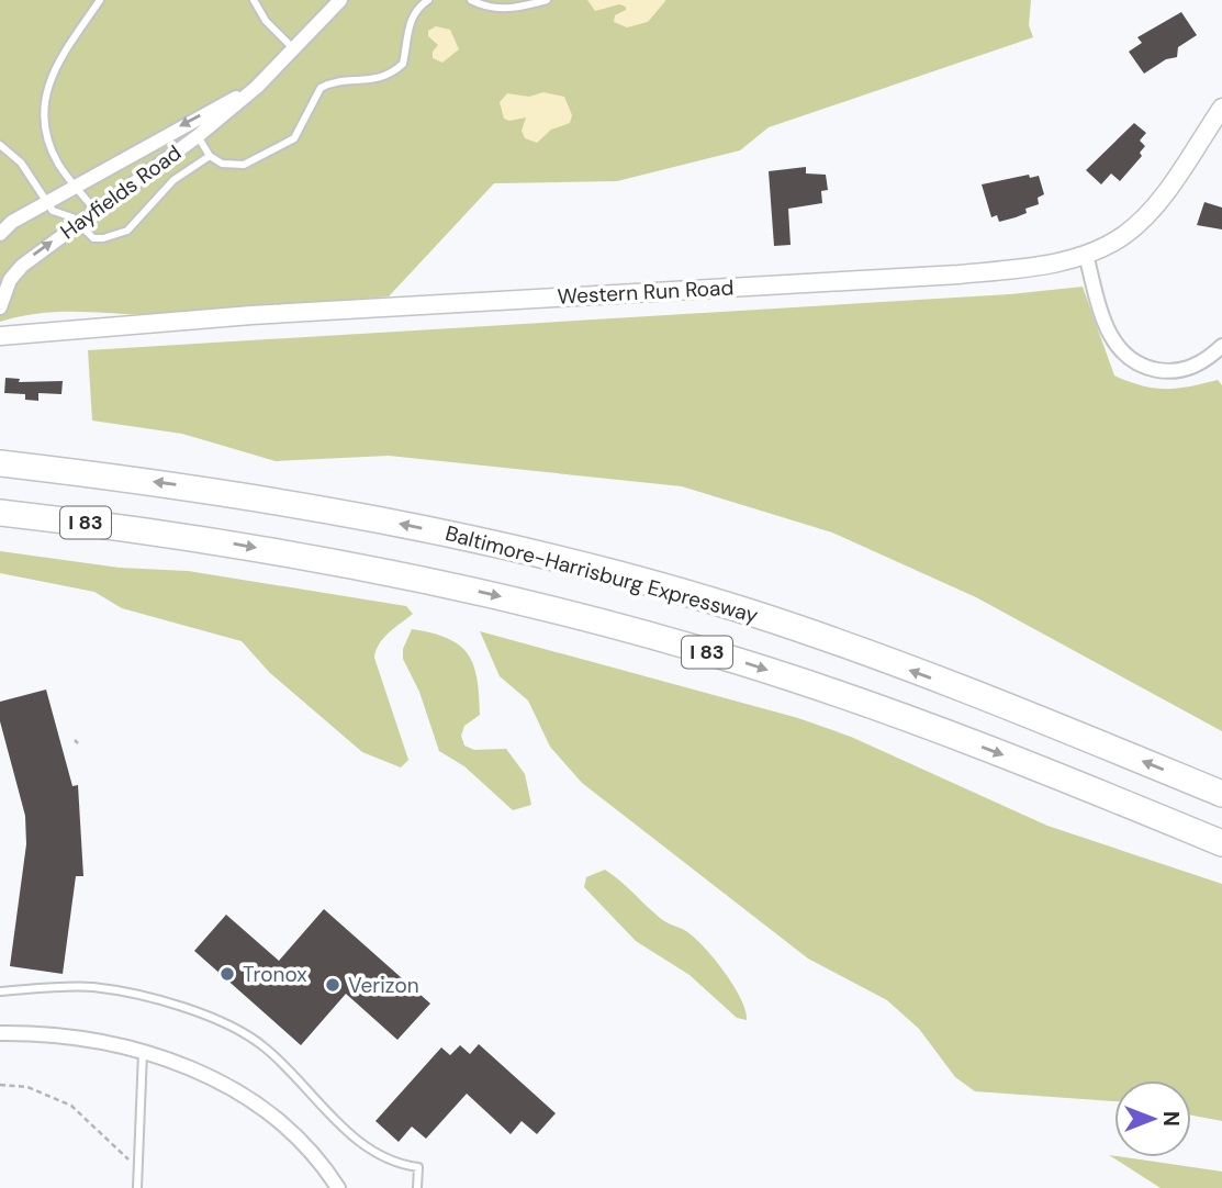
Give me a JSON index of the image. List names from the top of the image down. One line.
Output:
{"streets":{"highway":["I 83","Baltimore-Harrisburg Expressway"],"street":["Hayfields Road","Western Run Road"]},"places":["Tronox","Verizon"],"north":"right"}
